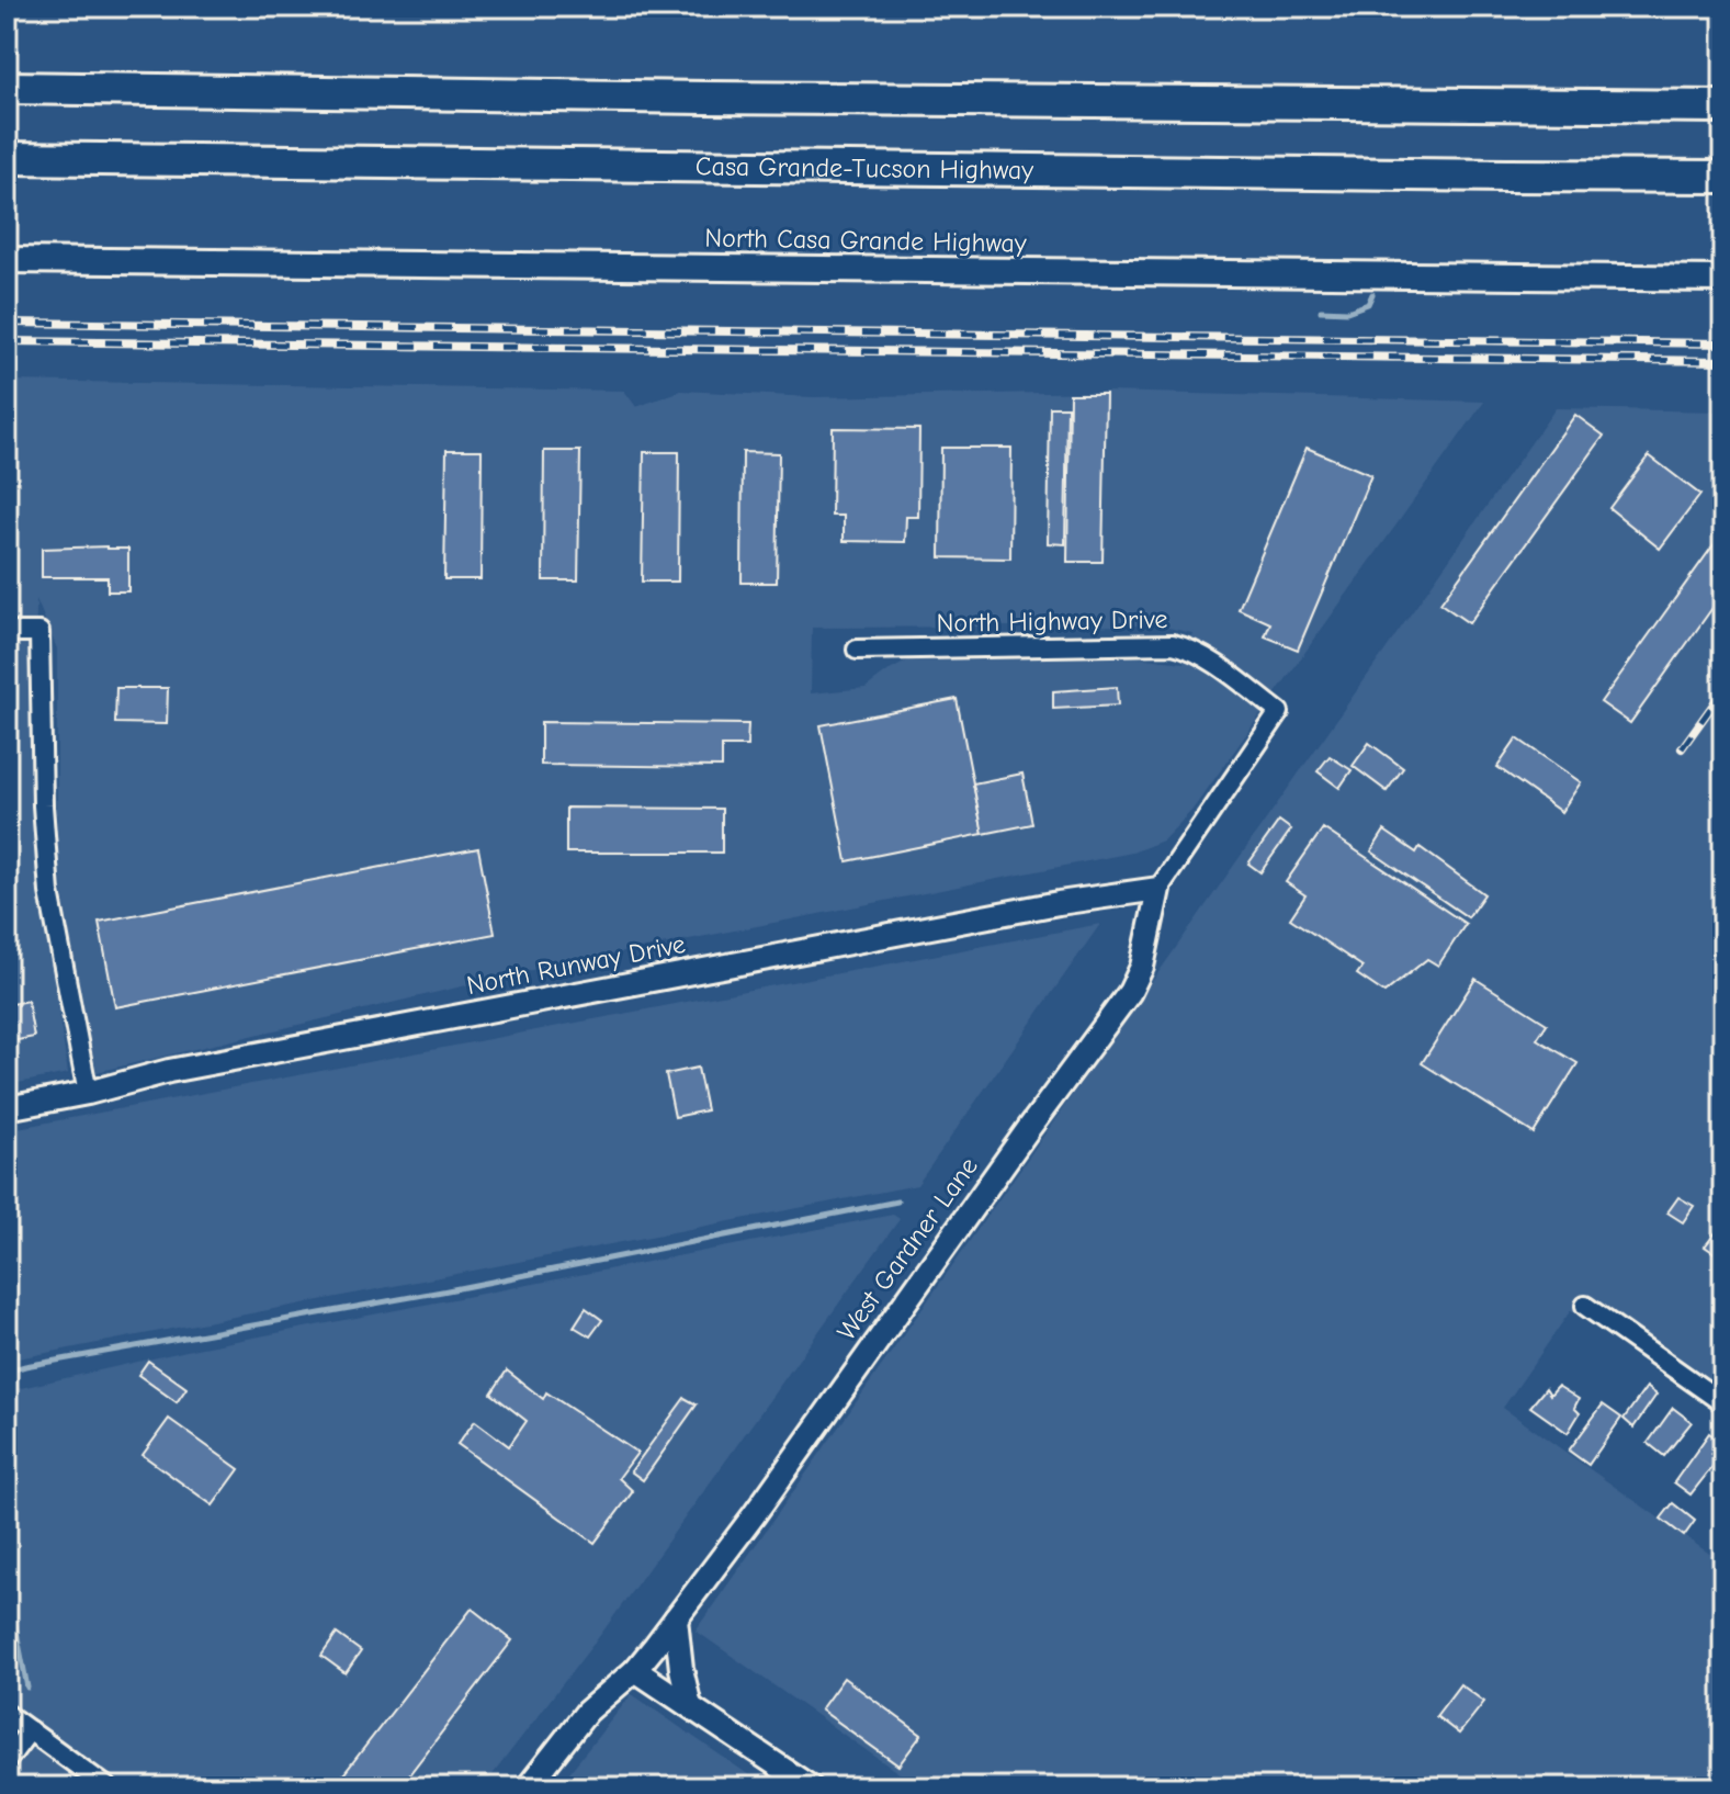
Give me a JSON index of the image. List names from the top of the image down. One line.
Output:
{"streets":{"highway":["Casa Grande-Tucson Highway"],"main road":["North Casa Grande Highway"],"street":["North Highway Drive","North Runway Drive","West Gardner Lane"]},"crossings":[["North Highway Drive","West Gardner Lane"],["North Runway Drive","West Gardner Lane"]]}
